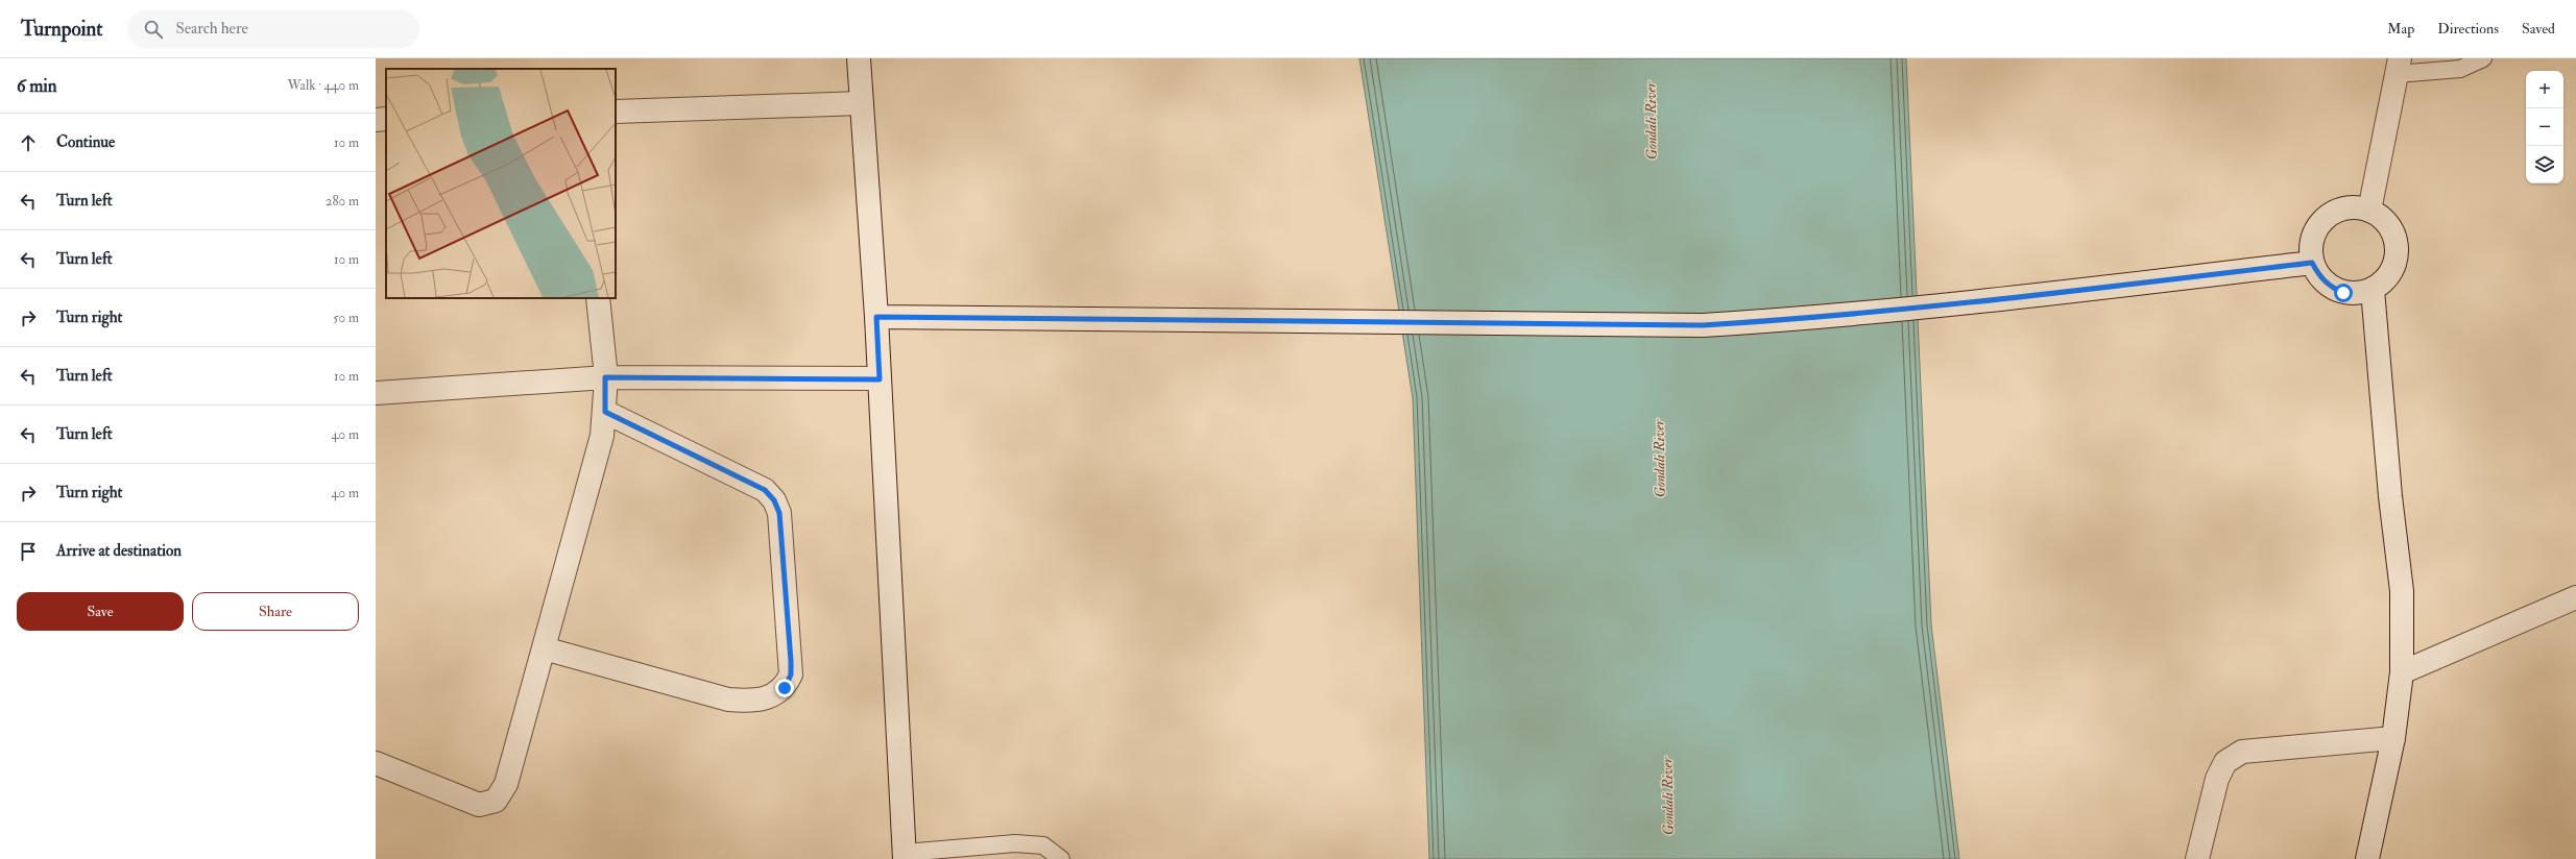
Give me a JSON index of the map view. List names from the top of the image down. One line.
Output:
{"water":["Gondali River"],"page":{"header":"Turnpoint","search":"Search here","nav":["Map","Directions","Saved"],"heading":["6 min","Walk · 440 m"],"map_buttons":["+","−"],"list":[["Continue","10 m"],["Turn left","280 m"],["Turn left","10 m"],["Turn right","50 m"],["Turn left","10 m"],["Turn left","40 m"],["Turn right","40 m"],"Arrive at destination"],"buttons":["Save","Share"]}}
